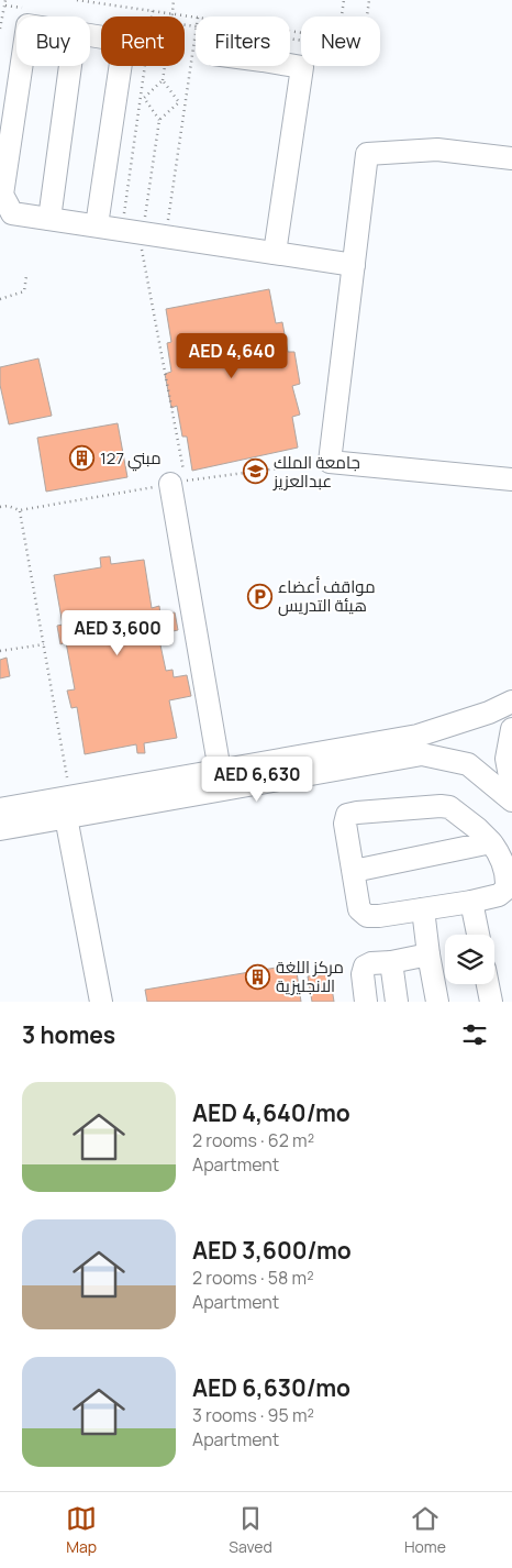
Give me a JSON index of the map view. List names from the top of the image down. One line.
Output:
{"places":{"building":["مبني 127","مركز اللغة الانجليزية"],"school or university":["جامعة الملك عبدالعزيز"],"parking":["مواقف أعضاء هيئة التدريس"]},"page":{"chip":["Buy","Rent","Filters","New"],"price":["AED 4,640","AED 3,600","AED 6,630"],"heading":"3 homes","list":[{"name":"AED 4,640/mo","note":"2 rooms · 62 m² · Apartment"},{"name":"AED 3,600/mo","note":"2 rooms · 58 m² · Apartment"},{"name":"AED 6,630/mo","note":"3 rooms · 95 m² · Apartment"}],"tabs":["Map","Saved","Home"]}}
